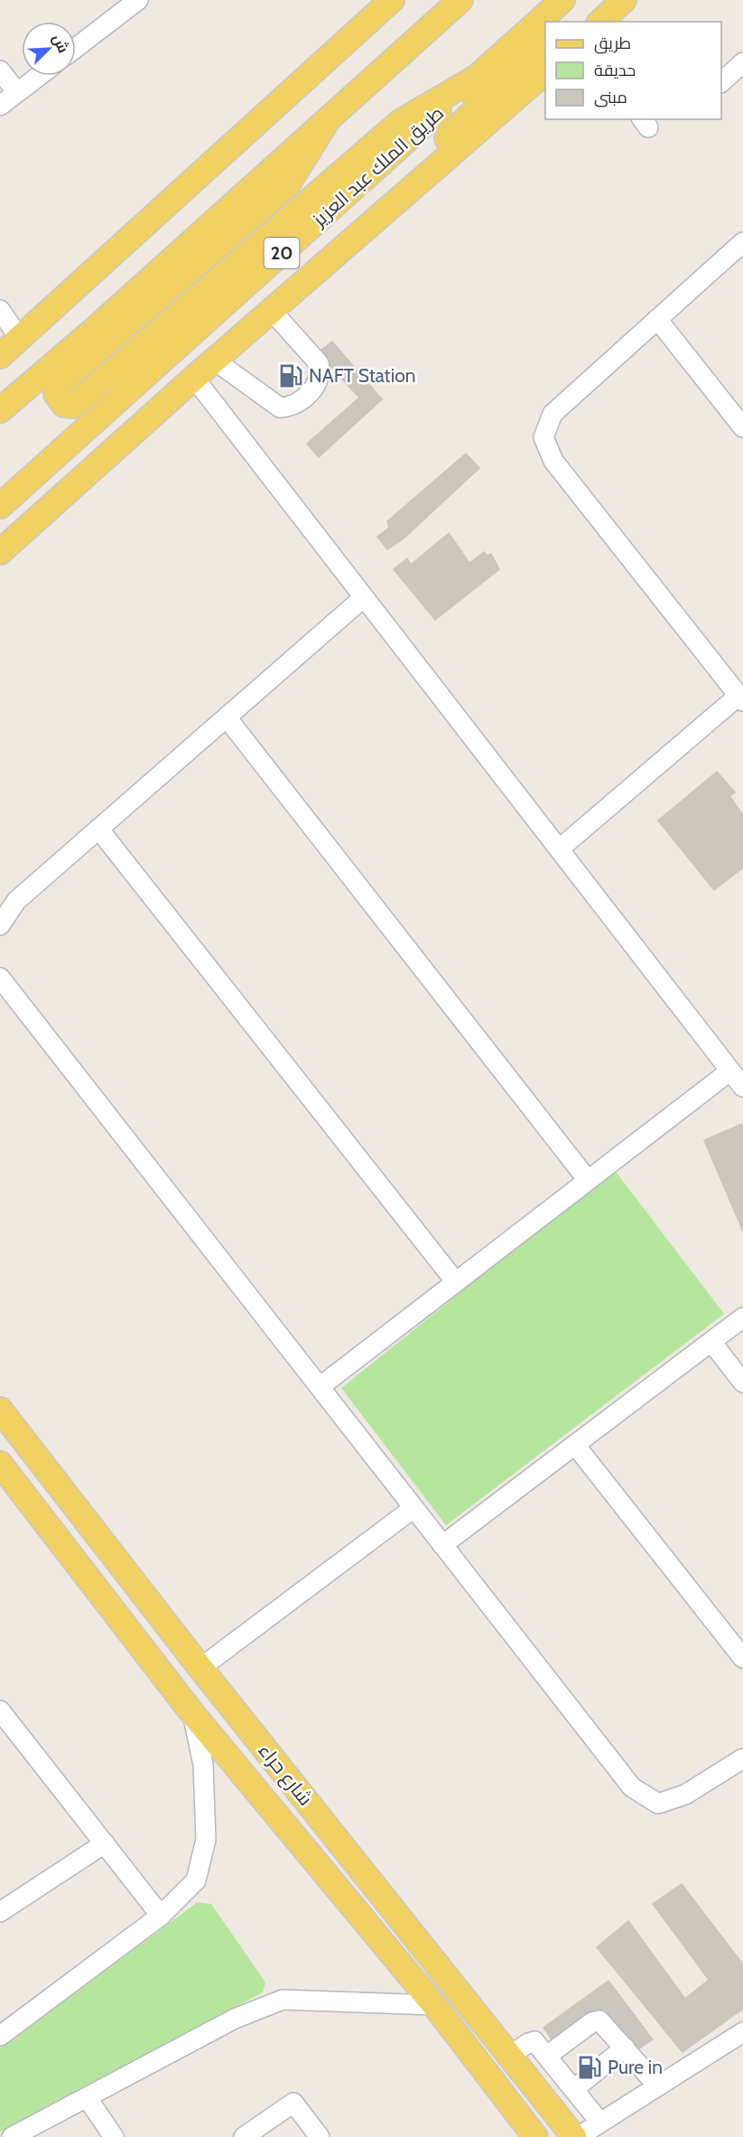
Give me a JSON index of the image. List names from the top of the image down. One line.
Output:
{"streets":{"main road":["طريق الملك عبد العزيز","20","شارع حراء"]},"places":{"fuel station":["NAFT Station","Pure in"]},"legend":["طريق","حديقة","مبنى"],"north":"top right"}
